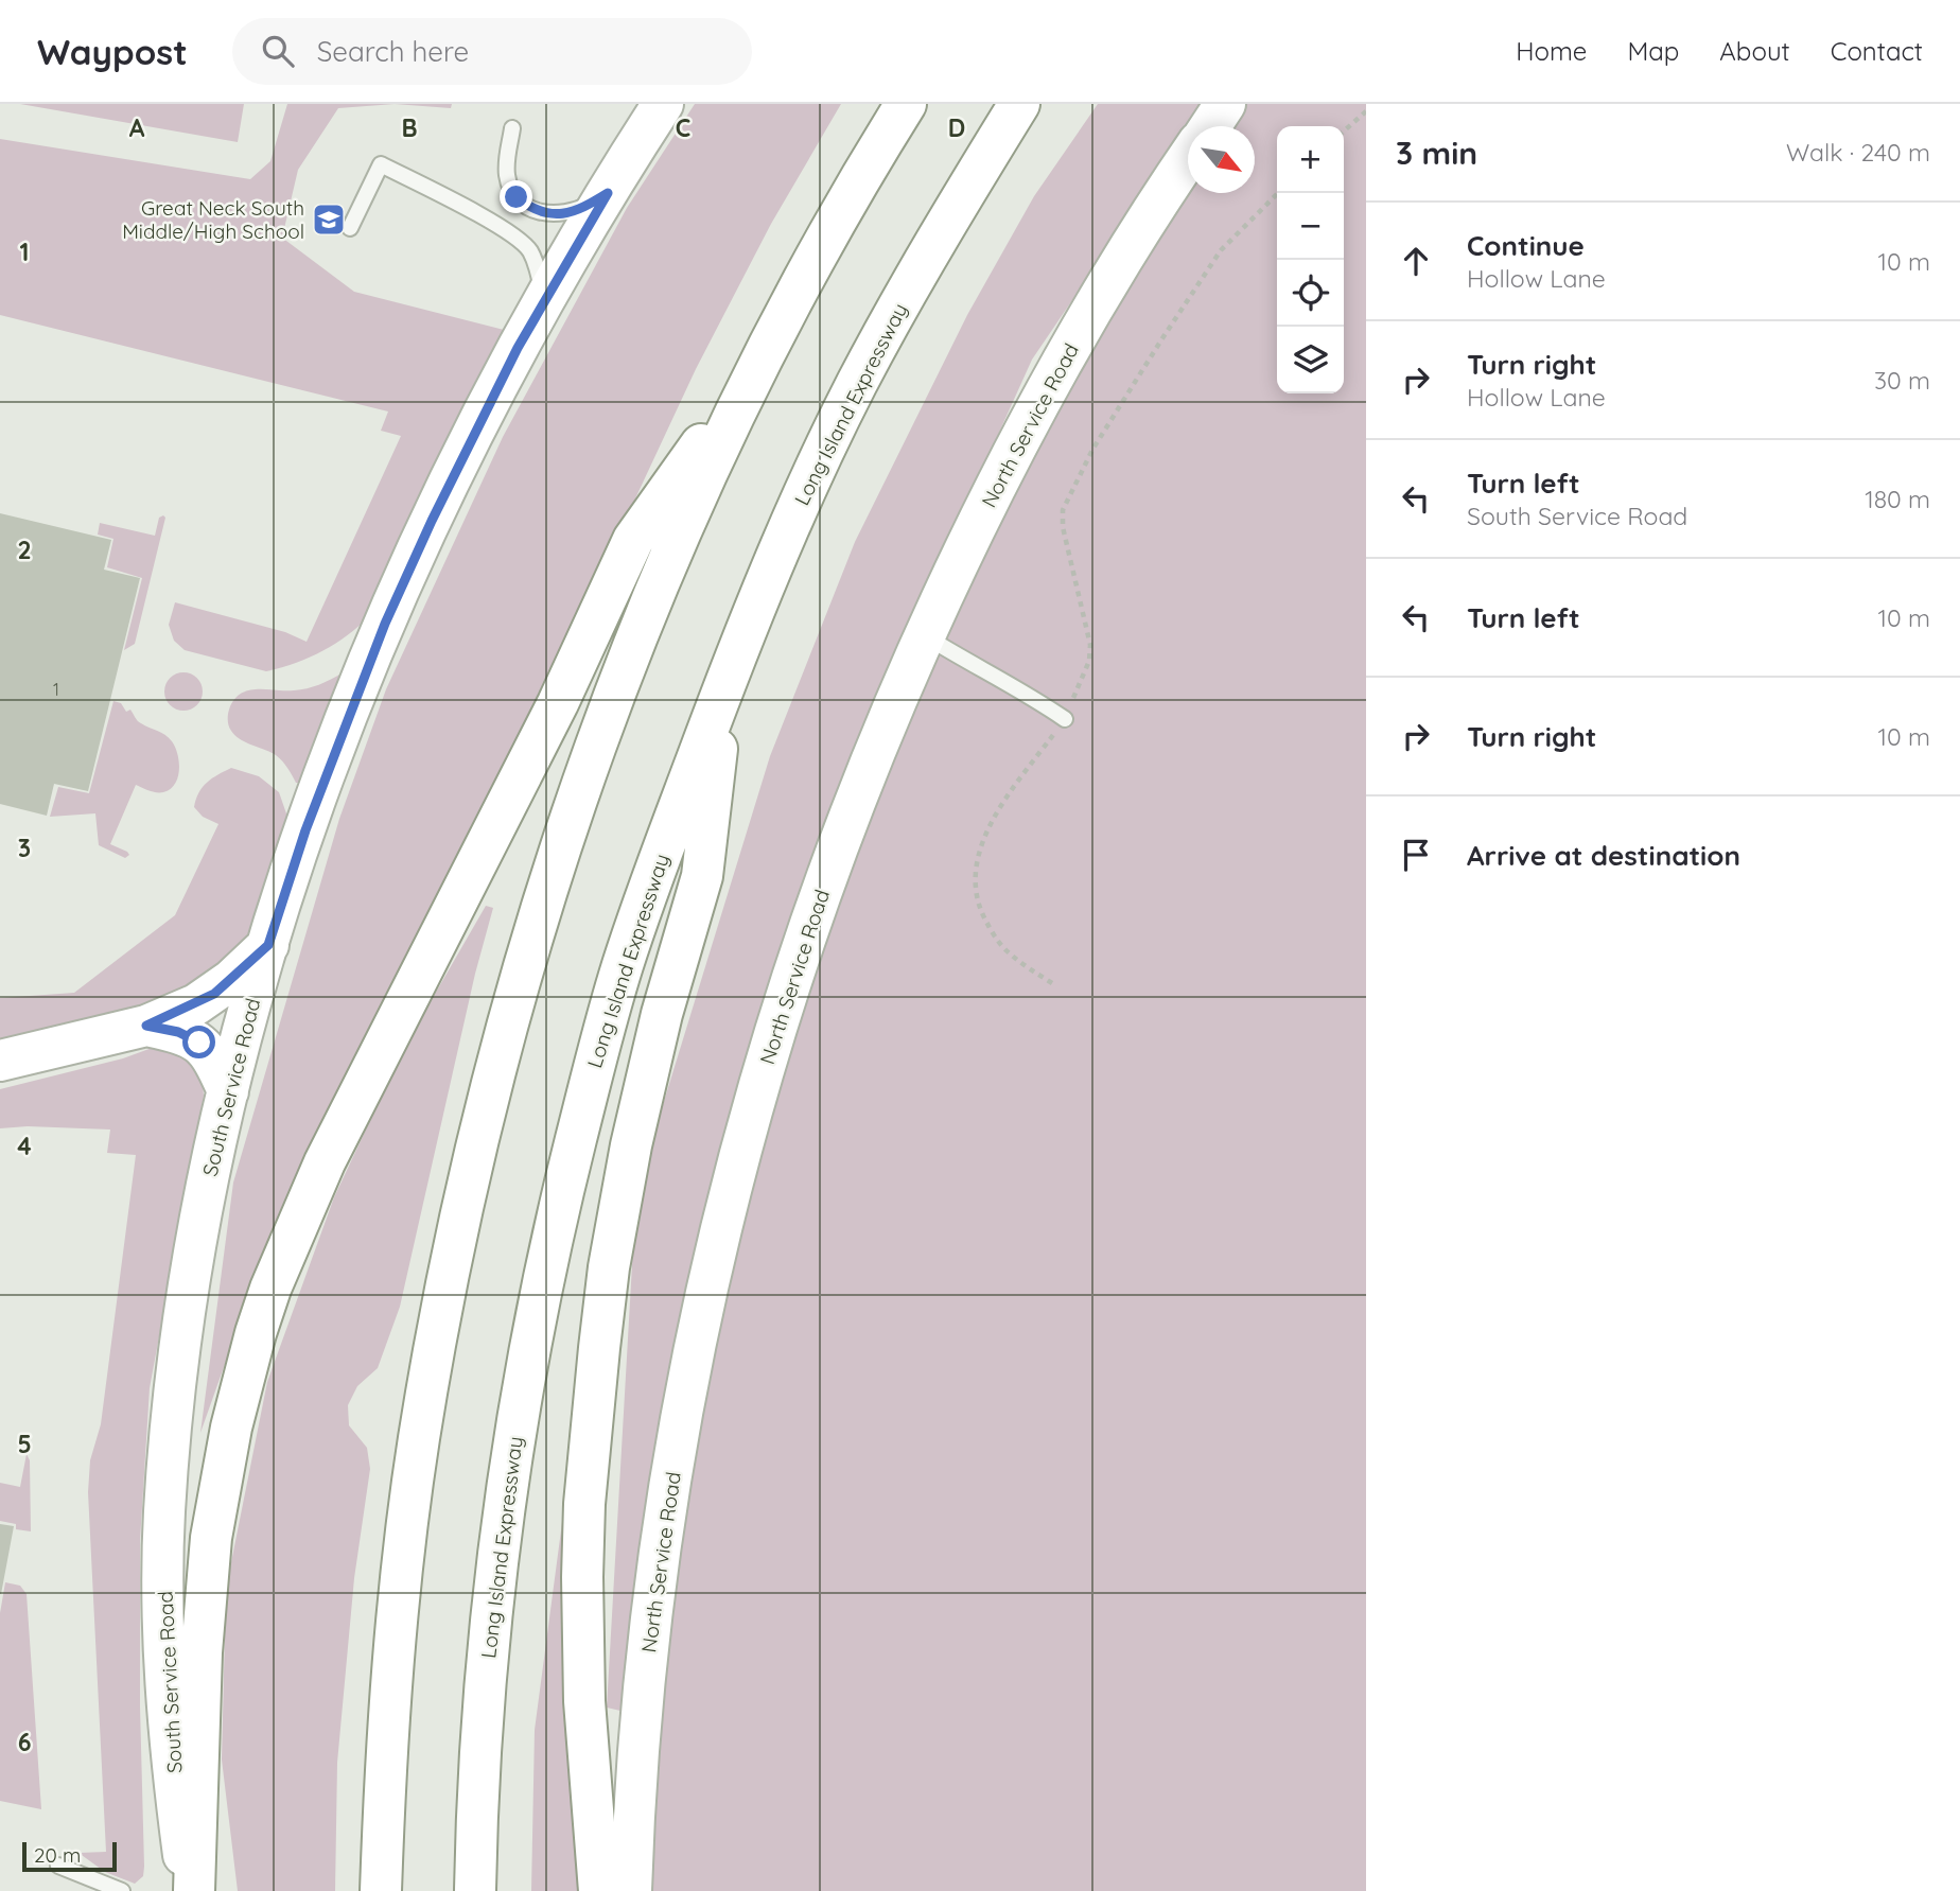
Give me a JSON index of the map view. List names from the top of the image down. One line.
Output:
{"streets":{"main road":["Long Island Expressway","North Service Road","South Service Road"]},"places":{"school or university":["Great Neck South Middle/High School"]},"house_numbers":["1"],"scale_bar":"20 m","north":"bottom right","page":{"header":"Waypost","search":"Search here","nav":["Home","Map","About","Contact"],"heading":["3 min","Walk · 240 m"],"map_buttons":["+","−"],"list":[["Continue","Hollow Lane","10 m"],["Turn right","Hollow Lane","30 m"],["Turn left","South Service Road","180 m"],["Turn left","10 m"],["Turn right","10 m"],"Arrive at destination"],"scale":"20 m"},"grid":{"columns":["A","B","C","D"],"rows":["1","2","3","4","5","6"]}}
